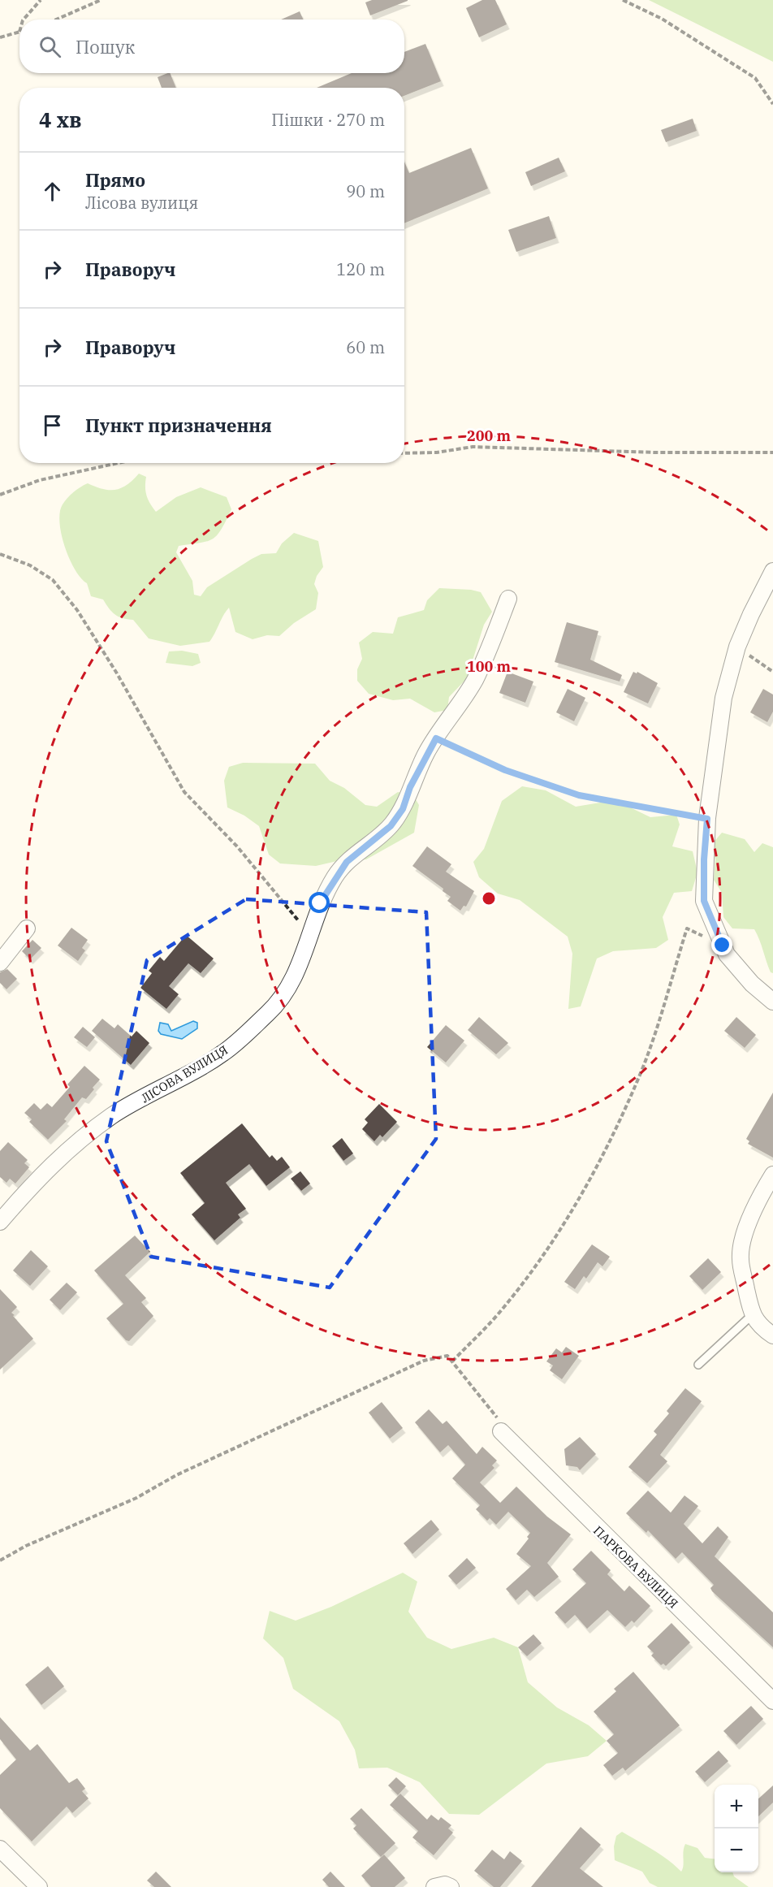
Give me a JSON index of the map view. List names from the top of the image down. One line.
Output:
{"streets":{"street":["ЛІСОВА ВУЛИЦЯ","ПАРКОВА ВУЛИЦЯ"]},"page":{"search":"Пошук","heading":["4 хв","Пішки · 270 m"],"list":[["Прямо","Лісова вулиця","90 m"],["Праворуч","120 m"],["Праворуч","60 m"],"Пункт призначення"],"map_buttons":["+","−"]},"rings":["200 m","100 m"]}
